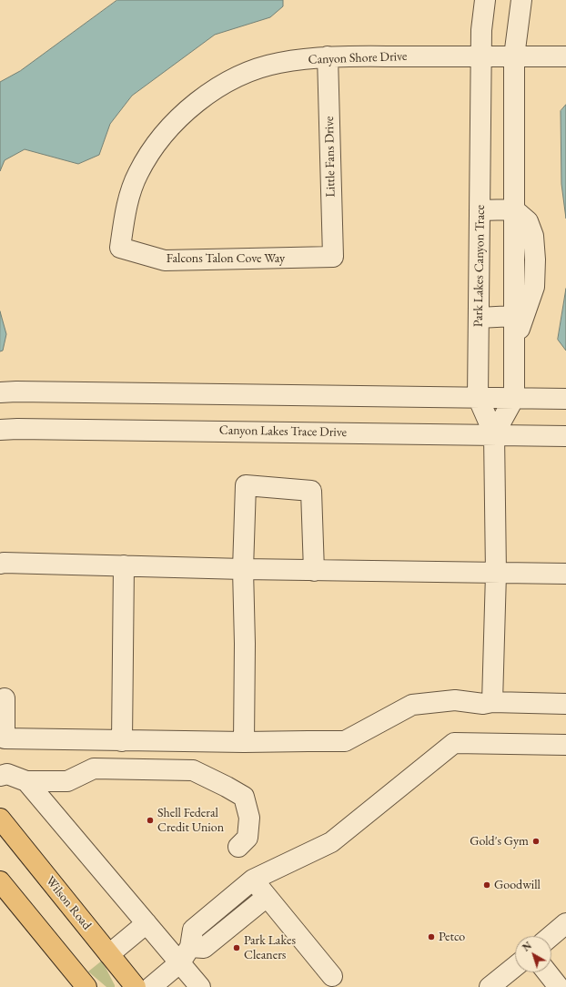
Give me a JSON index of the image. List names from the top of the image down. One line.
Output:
{"streets":{"main road":["Wilson Road"],"street":["Canyon Shore Drive","Little Fans Drive","Falcons Talon Cove Way","Park Lakes Canyon Trace","Canyon Lakes Trace Drive"]},"crossings":[["Canyon Shore Drive","Little Fans Drive"],["Canyon Shore Drive","Falcons Talon Cove Way"],["Canyon Shore Drive","Park Lakes Canyon Trace"],["Little Fans Drive","Falcons Talon Cove Way"],["Park Lakes Canyon Trace","Canyon Lakes Trace Drive"]],"places":["Shell Federal Credit Union","Gold's Gym","Goodwill","Petco","Park Lakes Cleaners"],"north":"top left"}
